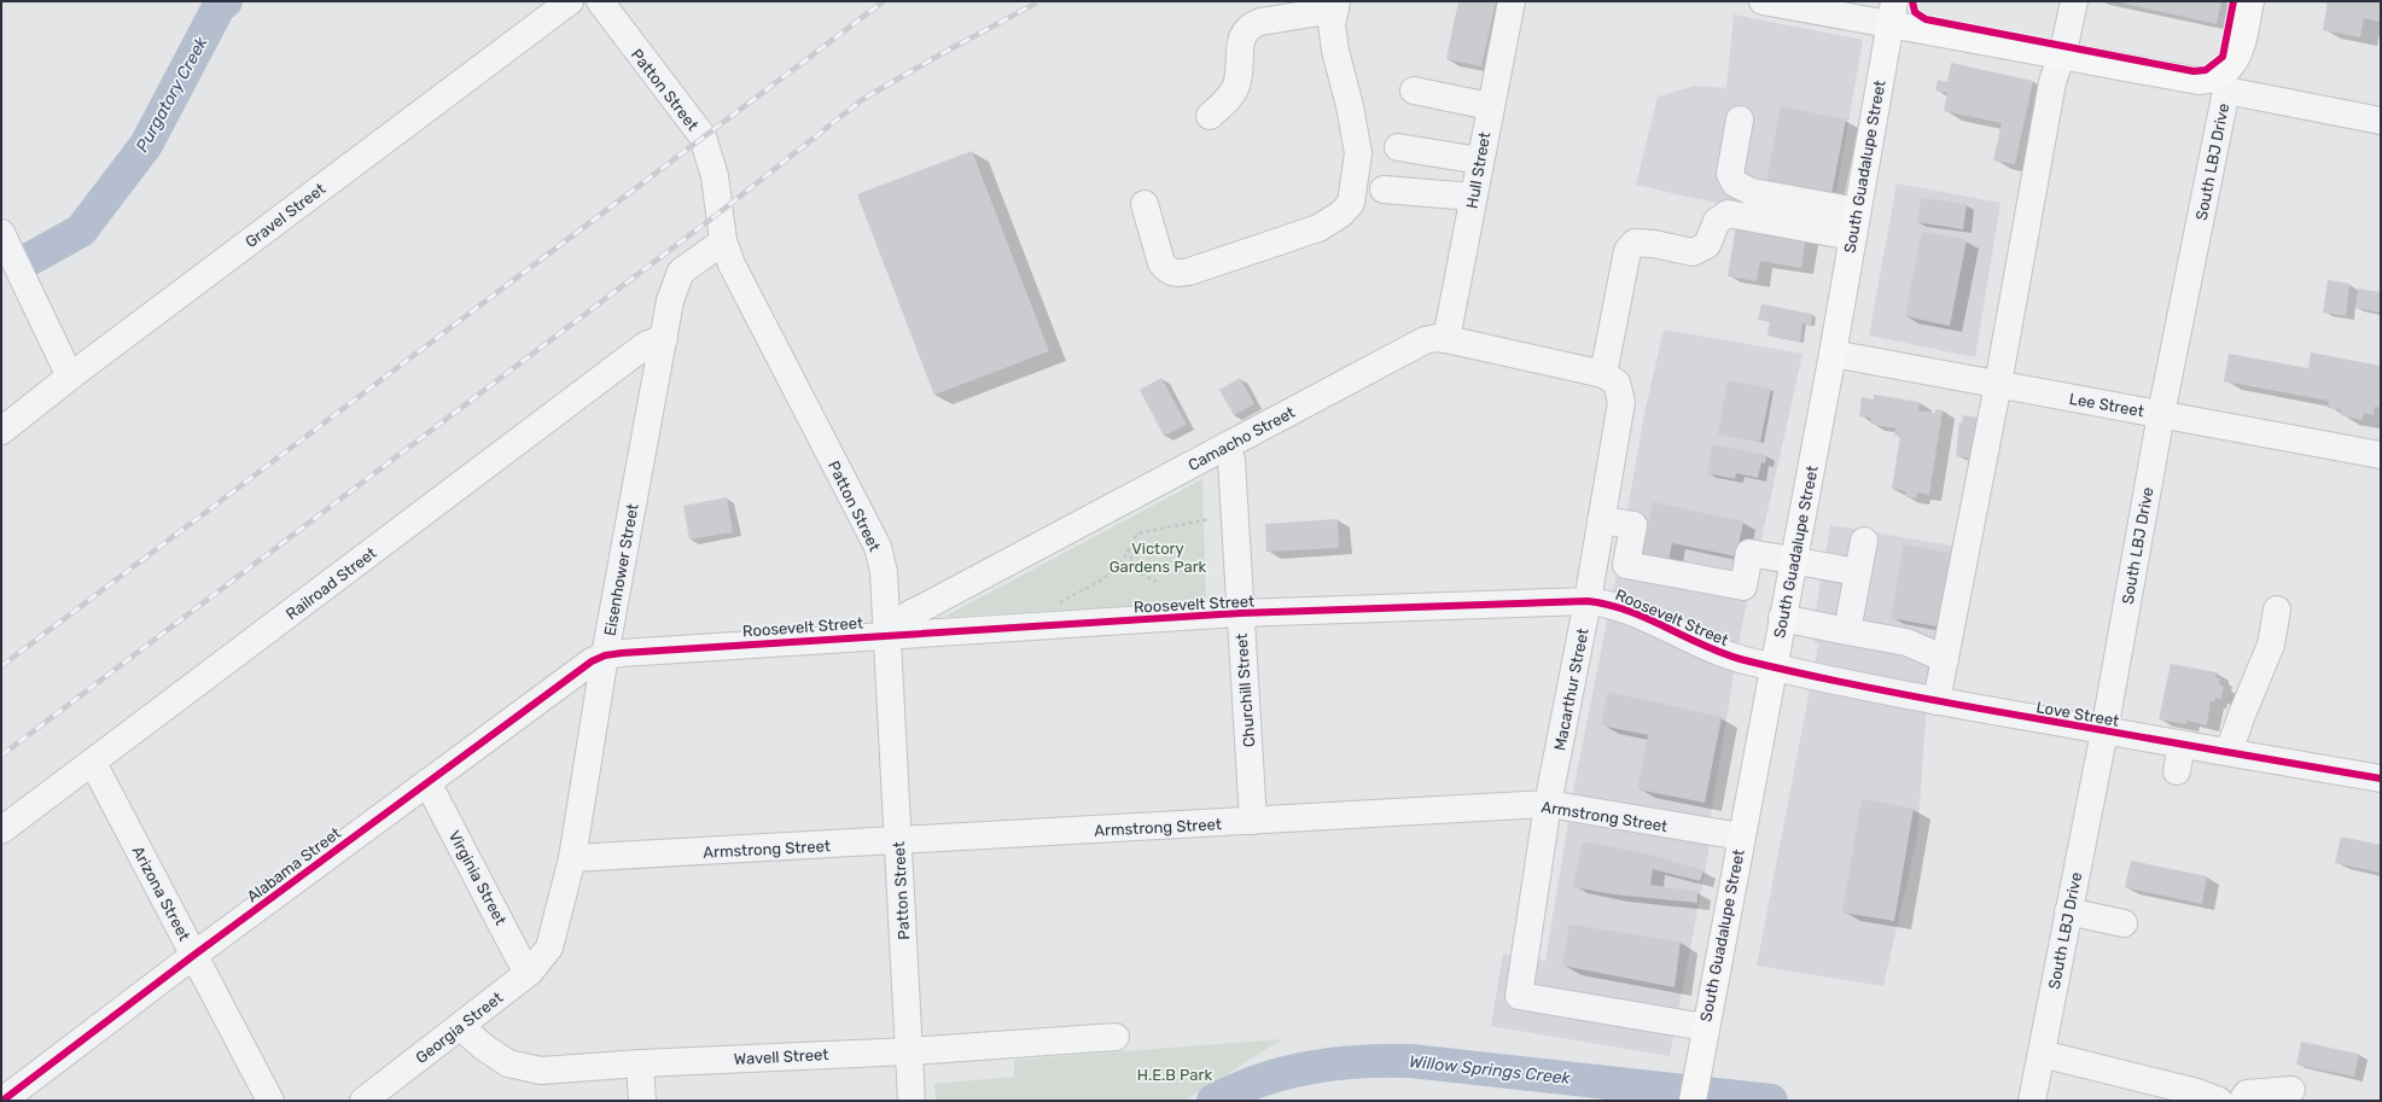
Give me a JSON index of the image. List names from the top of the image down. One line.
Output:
{"streets":{"main road":["South Guadalupe Street"],"street":["Patton Street","South LBJ Drive","Hull Street","Gravel Street","Lee Street","Camacho Street","Eisenhower Street","Railroad Street","Roosevelt Street","Macarthur Street","Churchill Street","Love Street","Armstrong Street","Alabama Street","Virginia Street","Arizona Street","Georgia Street","Wavell Street"]},"crossings":[["Patton Street","Camacho Street"],["Patton Street","Eisenhower Street"],["Patton Street","Roosevelt Street"],["Patton Street","Armstrong Street"],["Patton Street","Wavell Street"],["South LBJ Drive","Lee Street"],["South LBJ Drive","Love Street"],["South Guadalupe Street","Lee Street"],["South Guadalupe Street","Roosevelt Street"],["South Guadalupe Street","Macarthur Street"],["South Guadalupe Street","Love Street"],["South Guadalupe Street","Armstrong Street"],["Hull Street","Camacho Street"],["Camacho Street","Roosevelt Street"],["Camacho Street","Macarthur Street"],["Camacho Street","Churchill Street"],["Eisenhower Street","Railroad Street"],["Eisenhower Street","Roosevelt Street"],["Eisenhower Street","Armstrong Street"],["Eisenhower Street","Alabama Street"],["Eisenhower Street","Georgia Street"],["Railroad Street","Arizona Street"],["Roosevelt Street","Macarthur Street"],["Roosevelt Street","Churchill Street"],["Roosevelt Street","Love Street"],["Roosevelt Street","Alabama Street"],["Macarthur Street","Armstrong Street"],["Churchill Street","Armstrong Street"],["Alabama Street","Virginia Street"],["Alabama Street","Arizona Street"],["Virginia Street","Georgia Street"],["Georgia Street","Wavell Street"]],"water":["Purgatory Creek","Willow Springs Creek"],"parks":["Victory Gardens Park","H.E.B Park"]}
